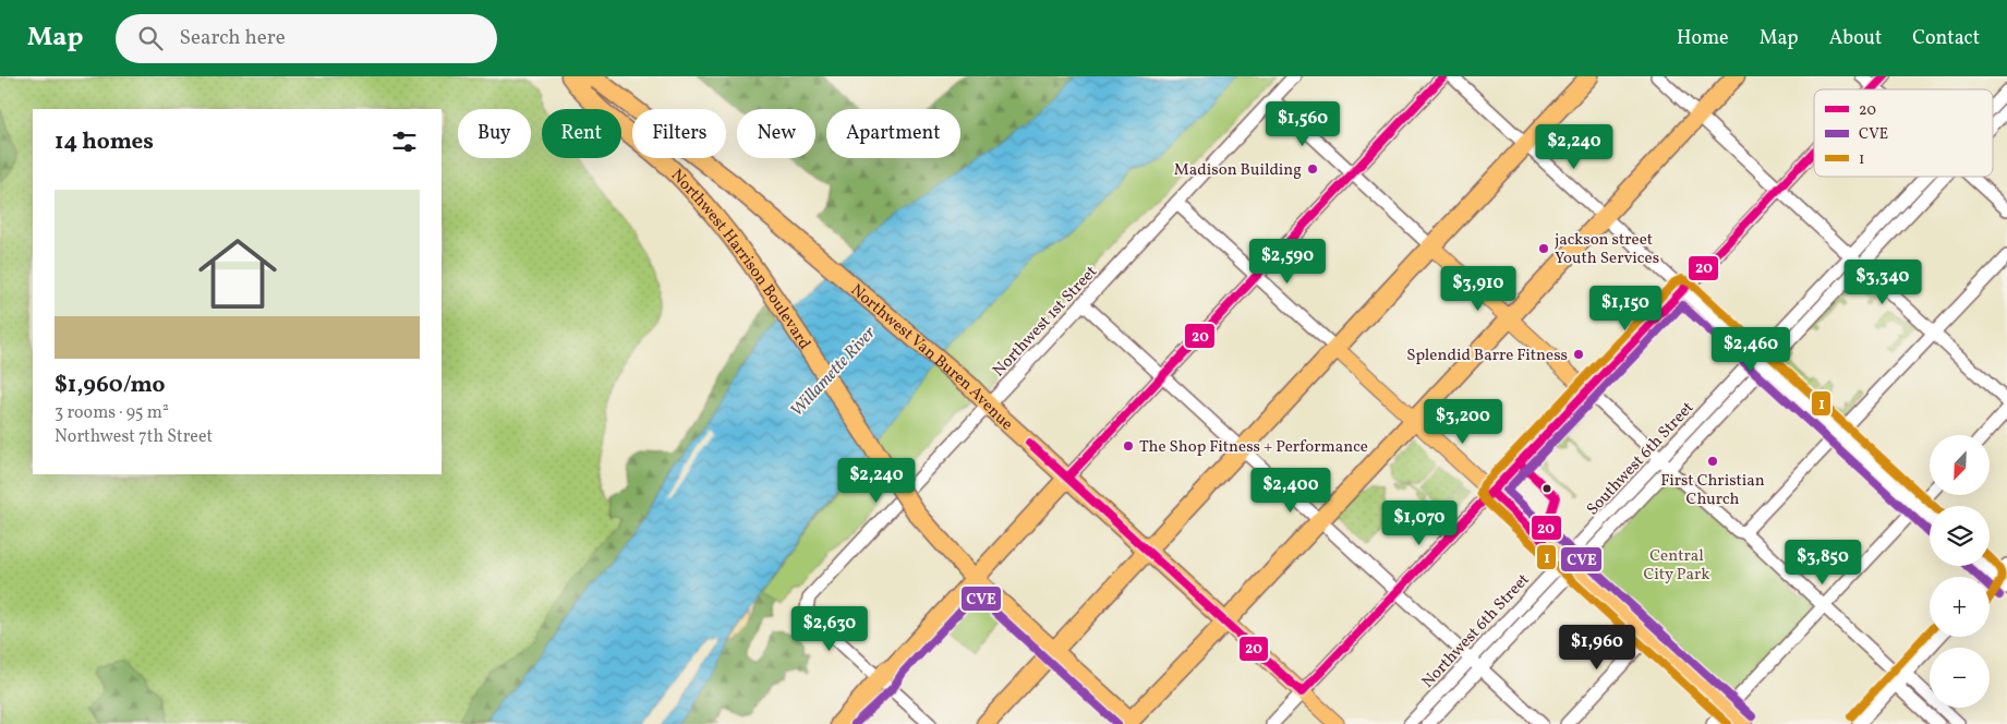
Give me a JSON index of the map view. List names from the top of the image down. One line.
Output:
{"streets":{"highway":["Northwest Harrison Boulevard","Northwest Van Buren Avenue"],"street":["Northwest 1st Street","Southwest 6th Street","Northwest 6th Street"]},"crossings":[["Northwest 1st Street","Northwest Van Buren Avenue"],["Southwest 6th Street","Northwest 6th Street"]],"water":["Willamette River"],"parks":["Central City Park"],"places":["Madison Building","jackson street Youth Services","Splendid Barre Fitness","The Shop Fitness + Performance","First Christian Church"],"lines":["transit line 20","transit line 1","transit line CVE"],"legend":["20","CVE","1"],"north":"bottom left","page":{"header":"Map","search":"Search here","nav":["Home","Map","About","Contact"],"price":["$1,560","$2,240","$2,590","$3,340","$3,910","$1,150","$2,460","$3,200","$2,240","$2,400","$1,070","$3,850","$2,630","$1,960"],"chip":["Buy","Rent","Filters","New","Apartment"],"heading":"14 homes","list":[{"name":"$1,960/mo","note":"3 rooms · 95 m² · Northwest 7th Street"}],"map_buttons":["+","−"]}}
